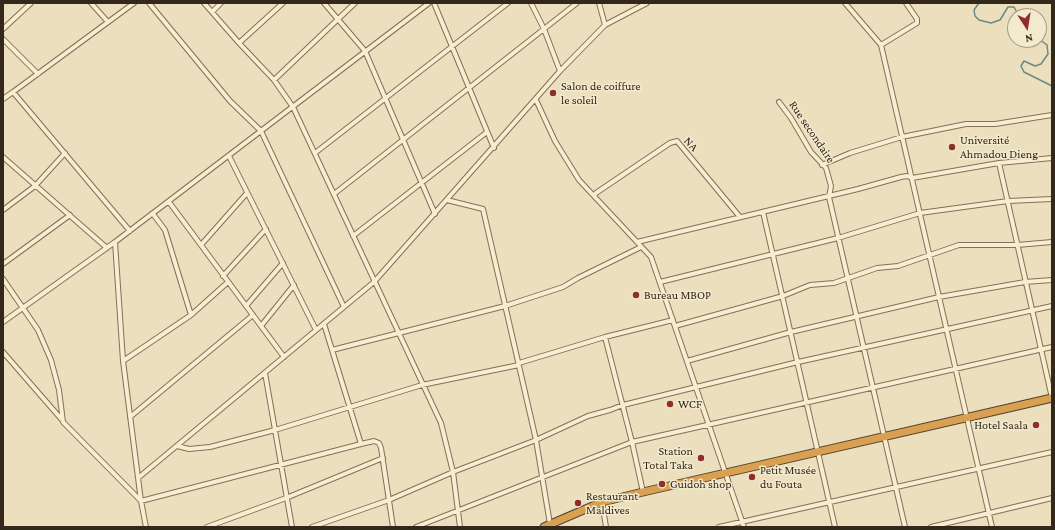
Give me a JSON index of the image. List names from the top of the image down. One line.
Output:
{"streets":{"street":["Rue secondaire","NA"]},"places":["Salon de coiffure le soleil","Université Ahmadou Dieng","Bureau MBOP","WCF","Hotel Saala","Station Total Taka","Petit Musée du Fouta","Guidoh shop","Restaurant Maldives"],"north":"bottom"}
